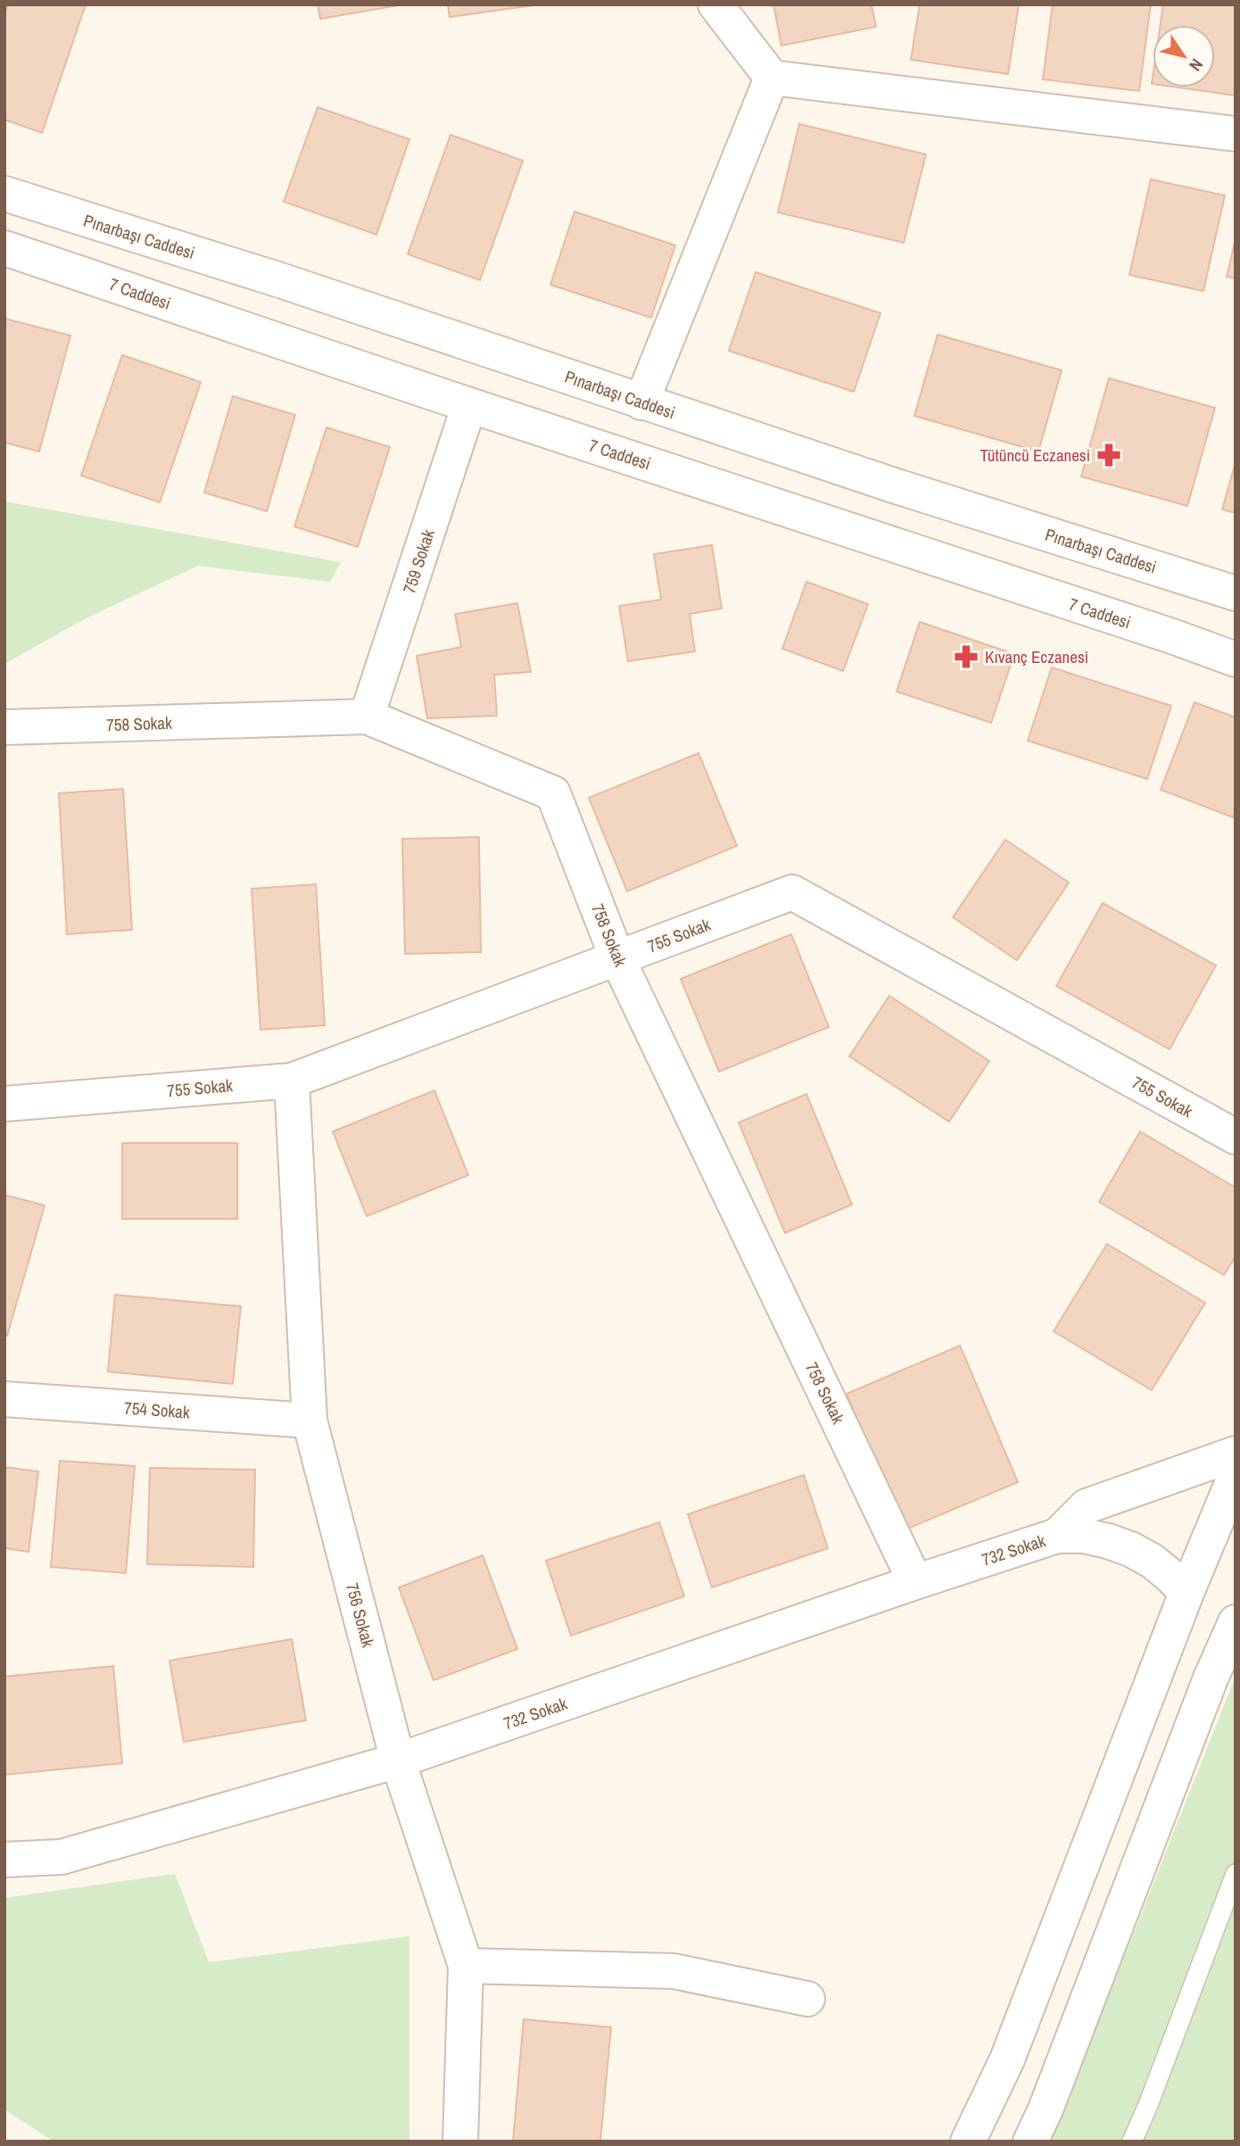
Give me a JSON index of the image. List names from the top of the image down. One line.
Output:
{"streets":{"street":["Pınarbaşı Caddesi","7 Caddesi","759 Sokak","758 Sokak","755 Sokak","754 Sokak","732 Sokak","756 Sokak"]},"crossings":[["7 Caddesi","759 Sokak"],["759 Sokak","758 Sokak"],["758 Sokak","755 Sokak"],["758 Sokak","732 Sokak"],["755 Sokak","756 Sokak"],["754 Sokak","756 Sokak"],["732 Sokak","756 Sokak"]],"places":{"pharmacy":["Tütüncü Eczanesi","Kıvanç Eczanesi"]},"north":"bottom right"}
